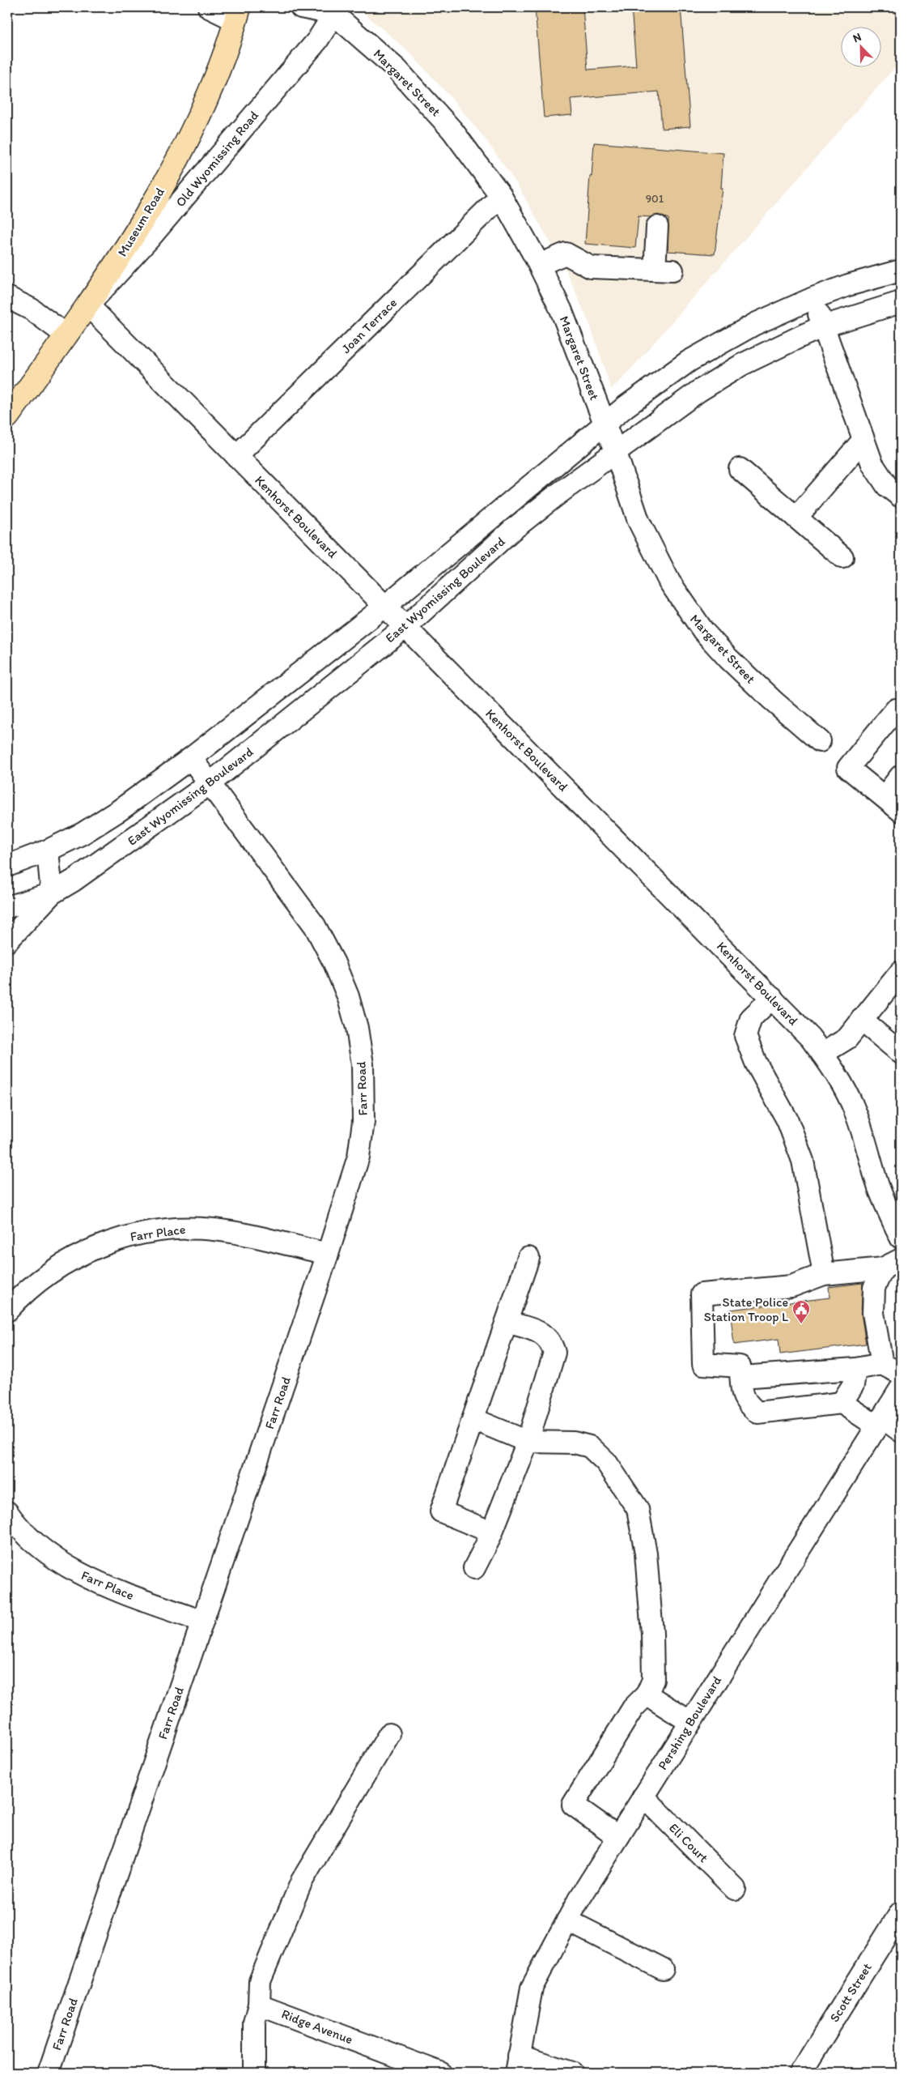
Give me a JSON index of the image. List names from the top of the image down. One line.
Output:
{"streets":{"main road":["Museum Road"],"street":["Margaret Street","Old Wyomissing Road","Joan Terrace","Kenhorst Boulevard","East Wyomissing Boulevard","Farr Road","Farr Place","Pershing Boulevard","Eli Court","Scott Street","Ridge Avenue"]},"crossings":[["Margaret Street","Old Wyomissing Road"],["Margaret Street","Joan Terrace"],["Margaret Street","East Wyomissing Boulevard"],["Old Wyomissing Road","Museum Road"],["Old Wyomissing Road","Kenhorst Boulevard"],["Museum Road","Kenhorst Boulevard"],["Joan Terrace","Kenhorst Boulevard"],["Kenhorst Boulevard","East Wyomissing Boulevard"],["East Wyomissing Boulevard","Farr Road"],["Farr Road","Farr Place"],["Pershing Boulevard","Eli Court"]],"places":{"public building":["State Police Station Troop L"]},"house_numbers":["901"],"north":"top left"}
